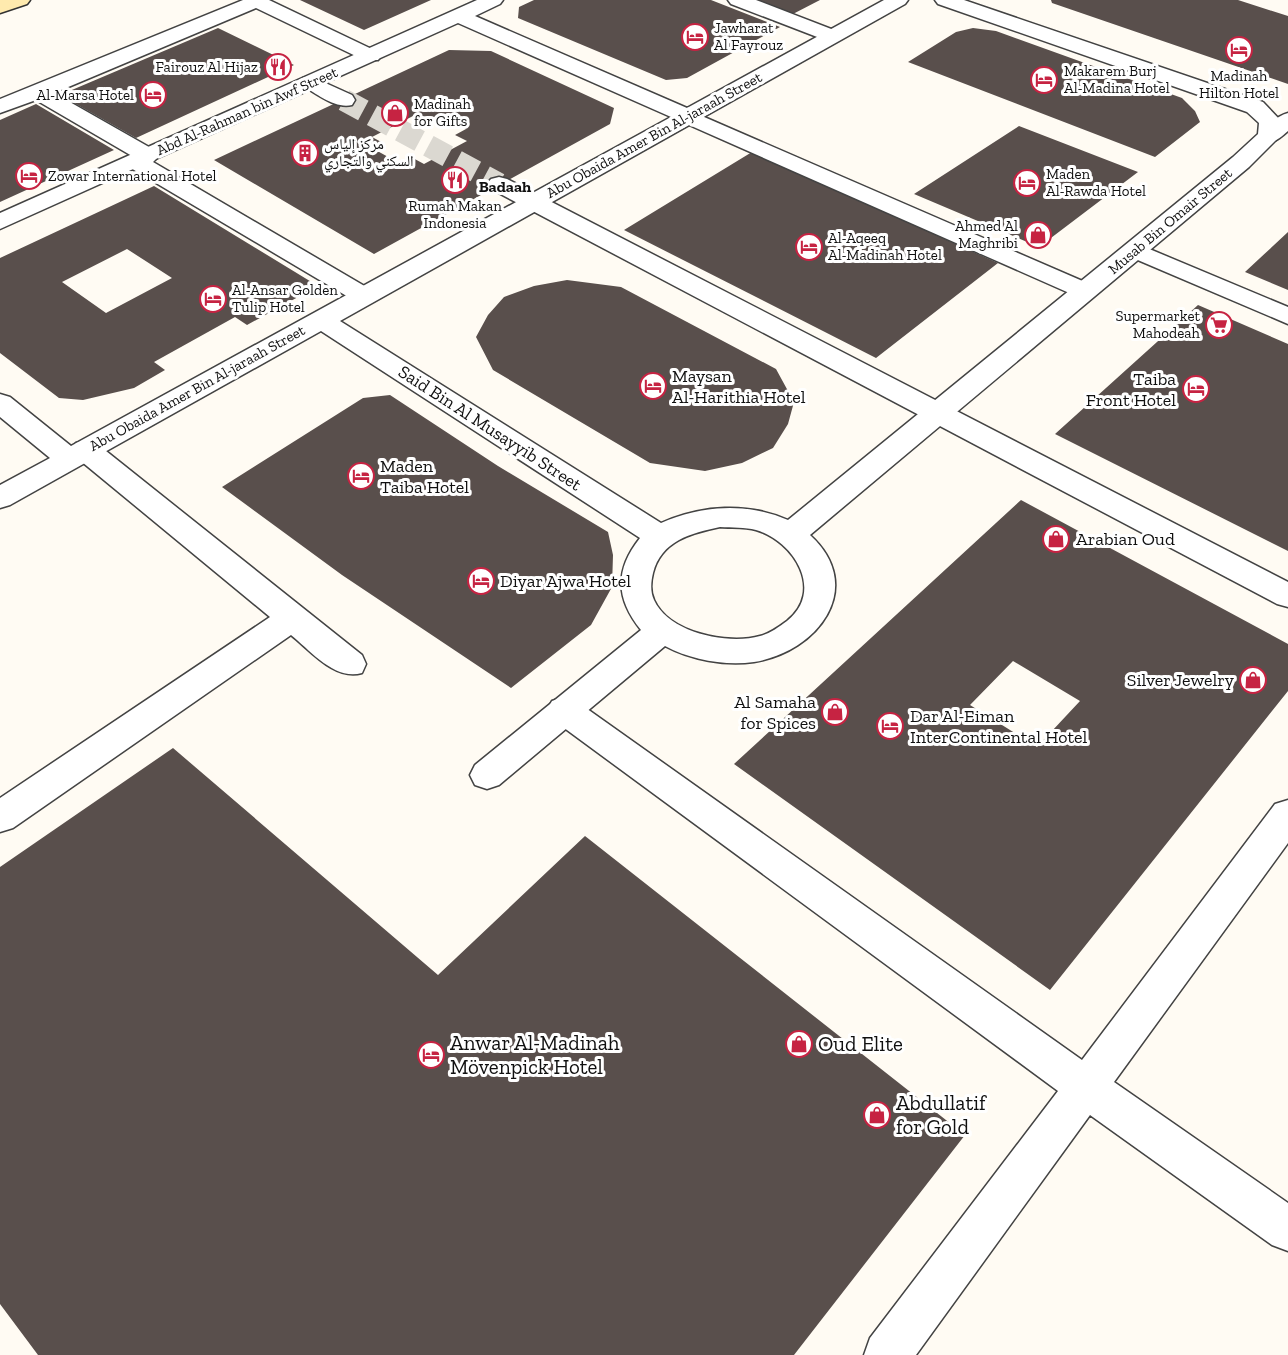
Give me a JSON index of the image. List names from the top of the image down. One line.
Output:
{"streets":{"street":["Abd Al-Rahman bin Awf Street","Abu Obaida Amer Bin Al-jaraah Street","Musab Bin Omair Street","Said Bin Al Musayyib Street"]},"crossings":[["Abu Obaida Amer Bin Al-jaraah Street","Said Bin Al Musayyib Street"],["Musab Bin Omair Street","Said Bin Al Musayyib Street"]],"districts":["Badaah"],"places":{"hotel":["Jawharat Al Fayrouz","Madinah Hilton Hotel","Makarem Burj Al-Madina Hotel","Al-Marsa Hotel","Zowar International Hotel","Maden Al-Rawda Hotel","Al-Aqeeq Al-Madinah Hotel","Al-Ansar Golden Tulip Hotel","Maysan Al-Harithia Hotel","Taiba Front Hotel","Maden Taiba Hotel","Diyar Ajwa Hotel","Dar Al-Eiman InterContinental Hotel","Anwar Al-Madinah Mövenpick Hotel"],"restaurant":["Fairouz Al Hijaz","Rumah Makan Indonesia"],"shop":["Madinah for Gifts","Ahmed Al Maghribi","Arabian Oud","Silver Jewelry","Al Samaha for Spices","Oud Elite","Abdullatif for Gold"],"building":["مركز إلياس السكني والتجاري"],"supermarket":["Supermarket Mahodeah"]}}
